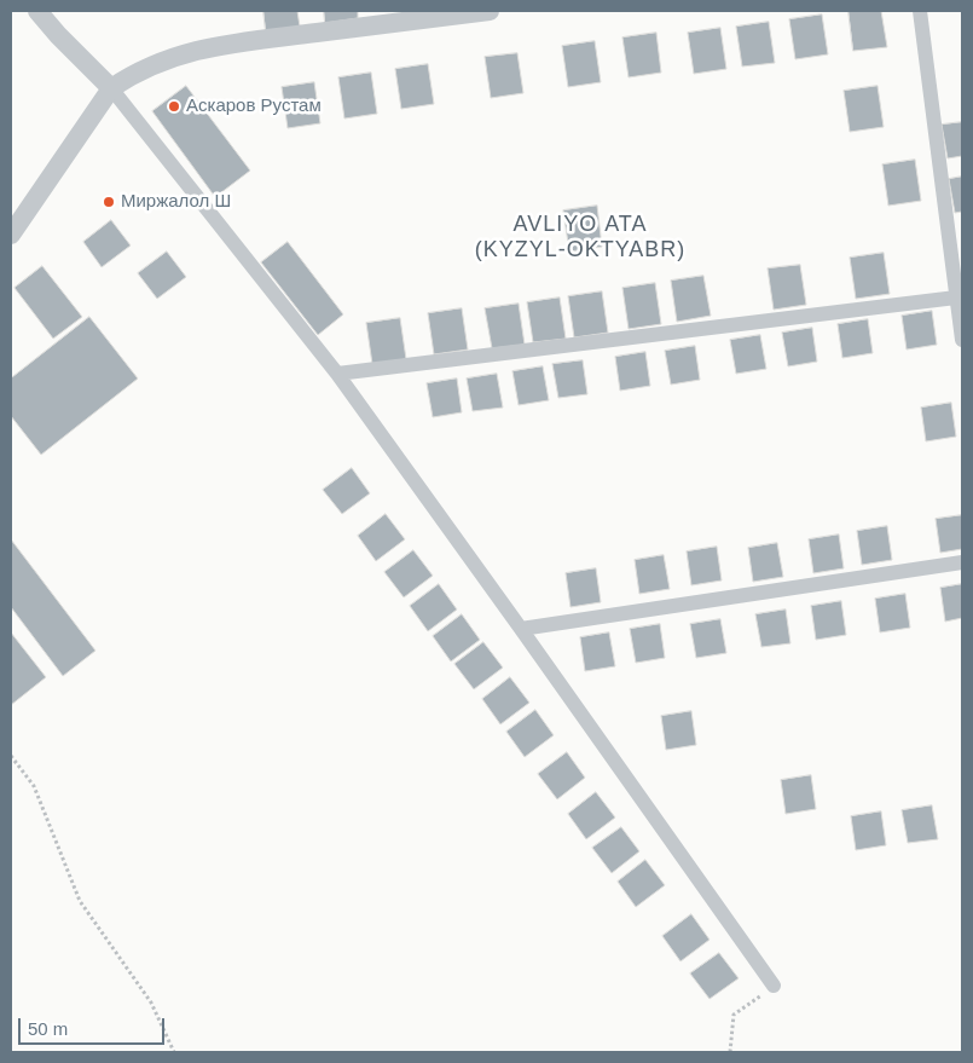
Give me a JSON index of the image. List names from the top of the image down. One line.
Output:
{"districts":["AVLIYO ATA (KYZYL-OKTYABR)"],"places":["Аскаров Рустам","Миржалол Ш"],"scale_bar":"50 m"}
